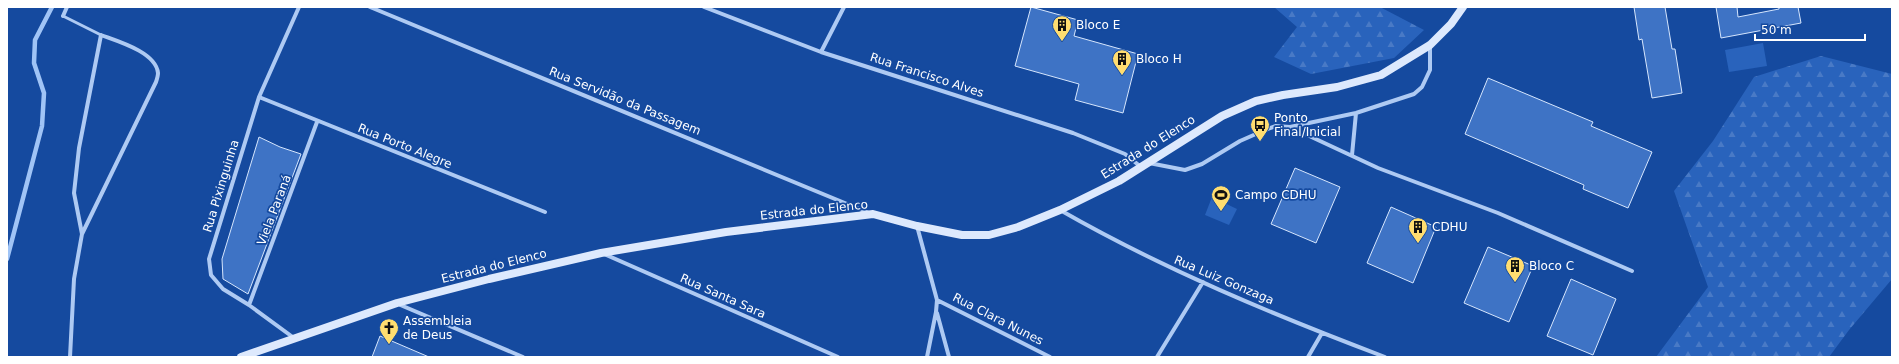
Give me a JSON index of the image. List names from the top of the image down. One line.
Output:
{"streets":{"street":["Rua Francisco Alves","Rua Servidão da Passagem","Rua Porto Alegre","Estrada do Elenco","Rua Pixinguinha","Viela Paraná","Rua Luiz Gonzaga","Rua Santa Sara","Rua Clara Nunes"]},"crossings":[["Rua Francisco Alves","Estrada do Elenco"],["Rua Servidão da Passagem","Estrada do Elenco"],["Rua Porto Alegre","Rua Pixinguinha"],["Rua Porto Alegre","Viela Paraná"],["Estrada do Elenco","Rua Pixinguinha"],["Estrada do Elenco","Rua Luiz Gonzaga"],["Estrada do Elenco","Rua Santa Sara"],["Rua Pixinguinha","Viela Paraná"]],"places":{"building":["Bloco E","Bloco H","CDHU","Bloco C"],"bus stop":["Ponto Final/Inicial"],"sports":["Campo CDHU"],"church":["Assembleia de Deus"]},"scale_bar":"50 m"}
